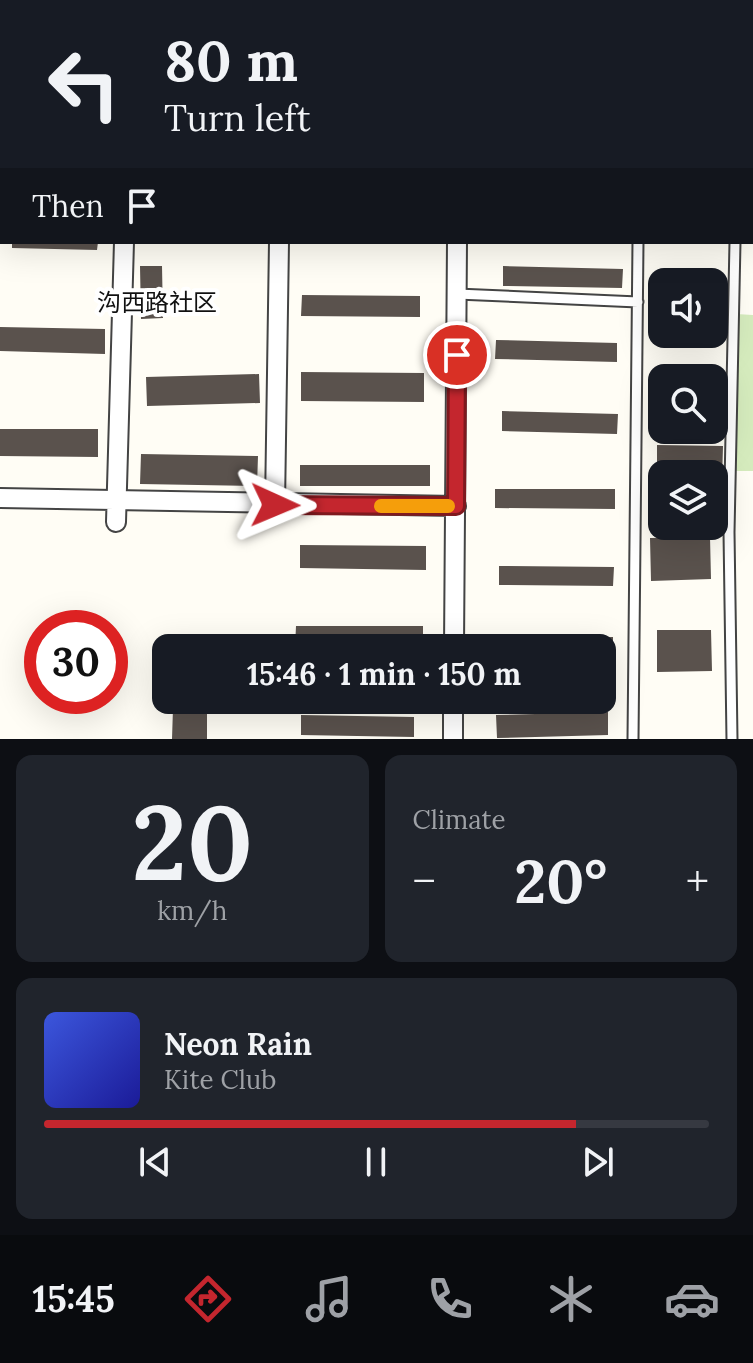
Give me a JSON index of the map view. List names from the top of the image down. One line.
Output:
{"districts":["沟西路社区"],"page":{"turn":["80 m","Turn left"],"then":"Then","limit":"30","trip":"15:46 · 1 min · 150 m","tile":[["20","km/h"],"Climate"],"heat":["−","20°","+"],"song":["Neon Rain","Kite Club"],"tabs":"15:45"}}
